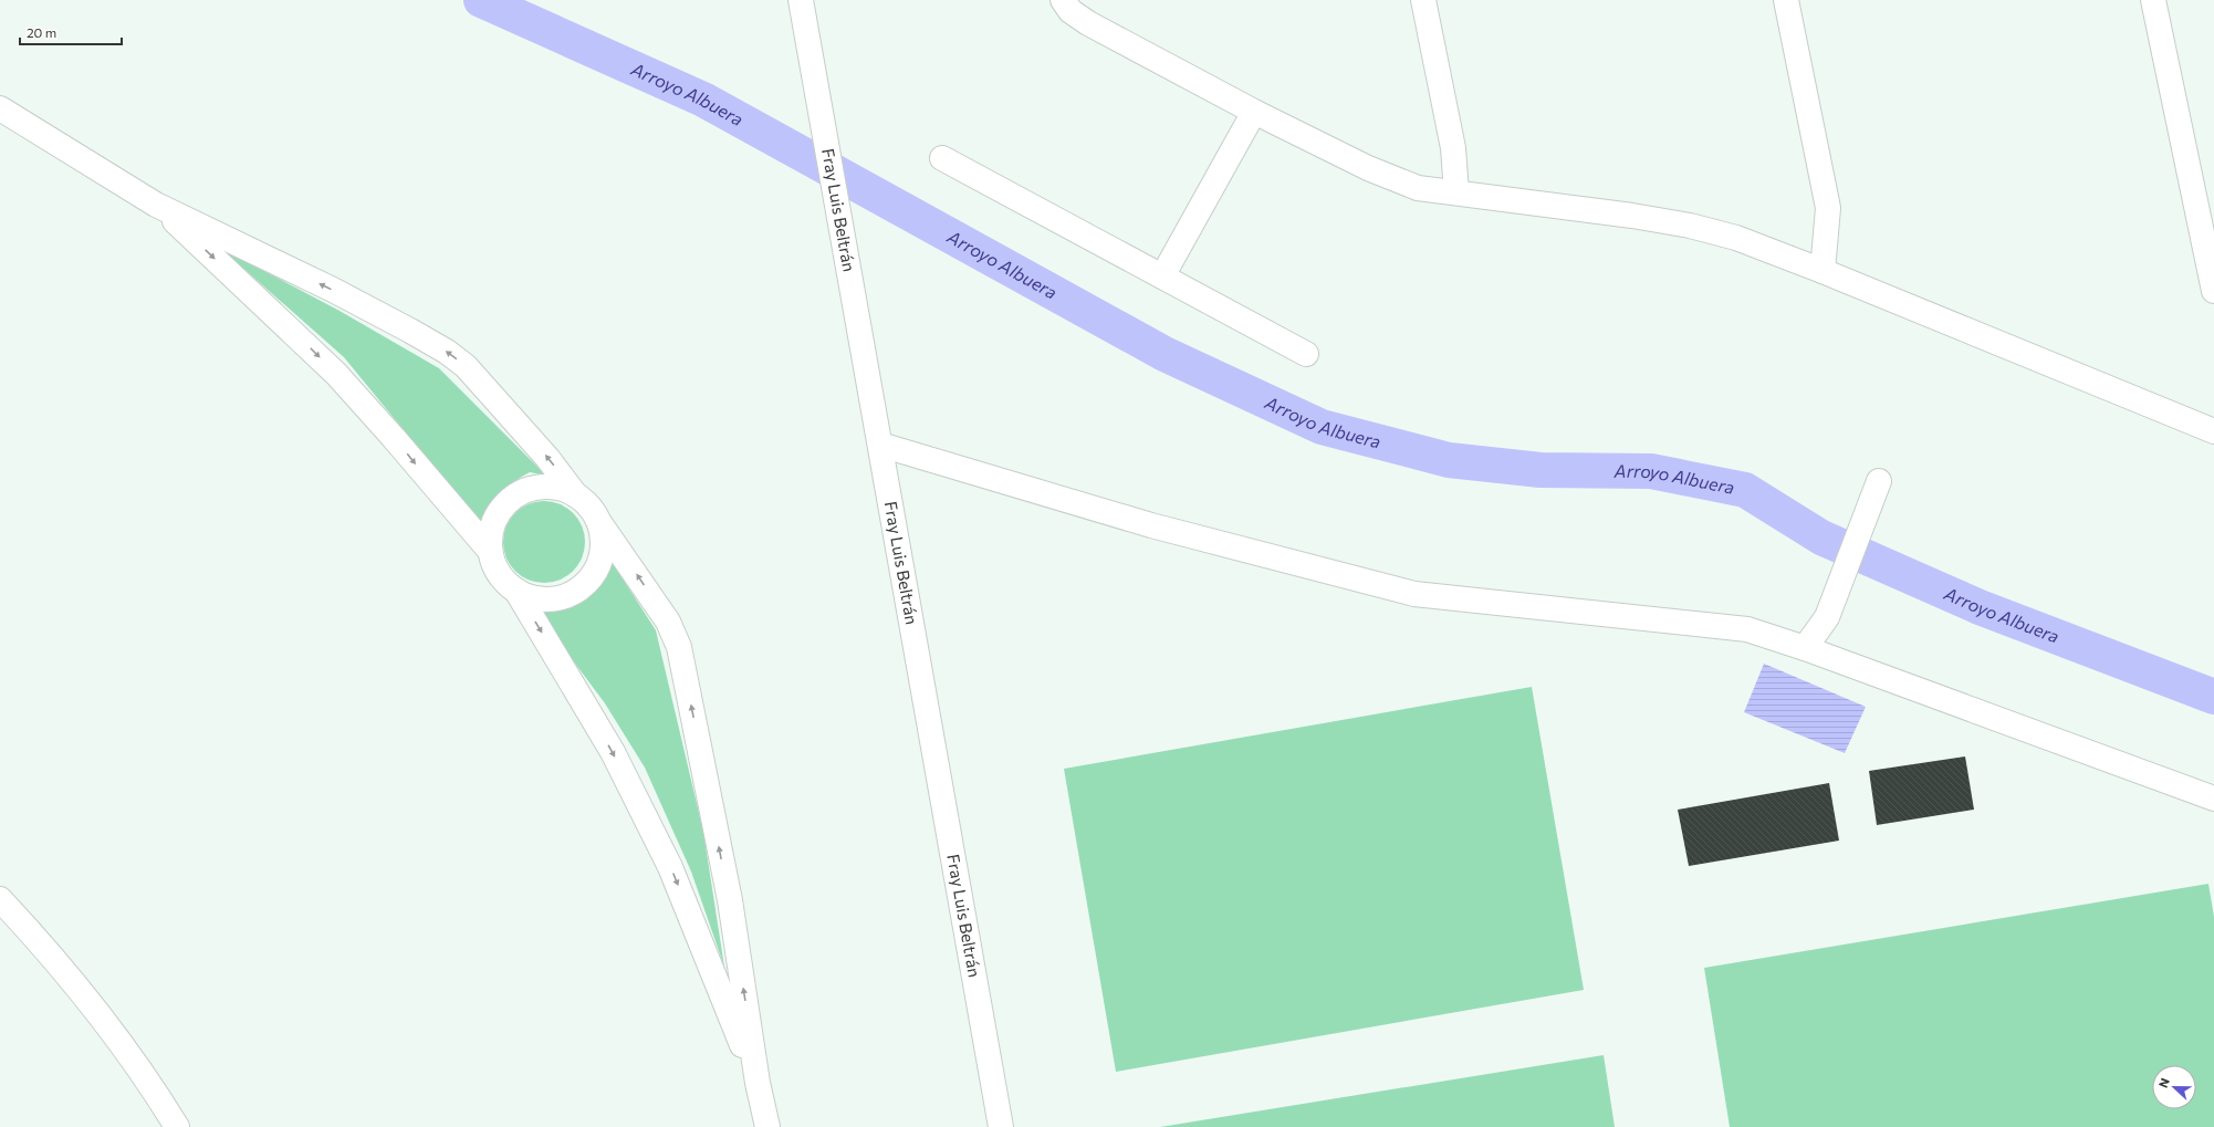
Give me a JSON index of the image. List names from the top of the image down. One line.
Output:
{"streets":{"street":["Fray Luis Beltrán"]},"water":["Arroyo Albuera"],"scale_bar":"20 m","north":"left"}
